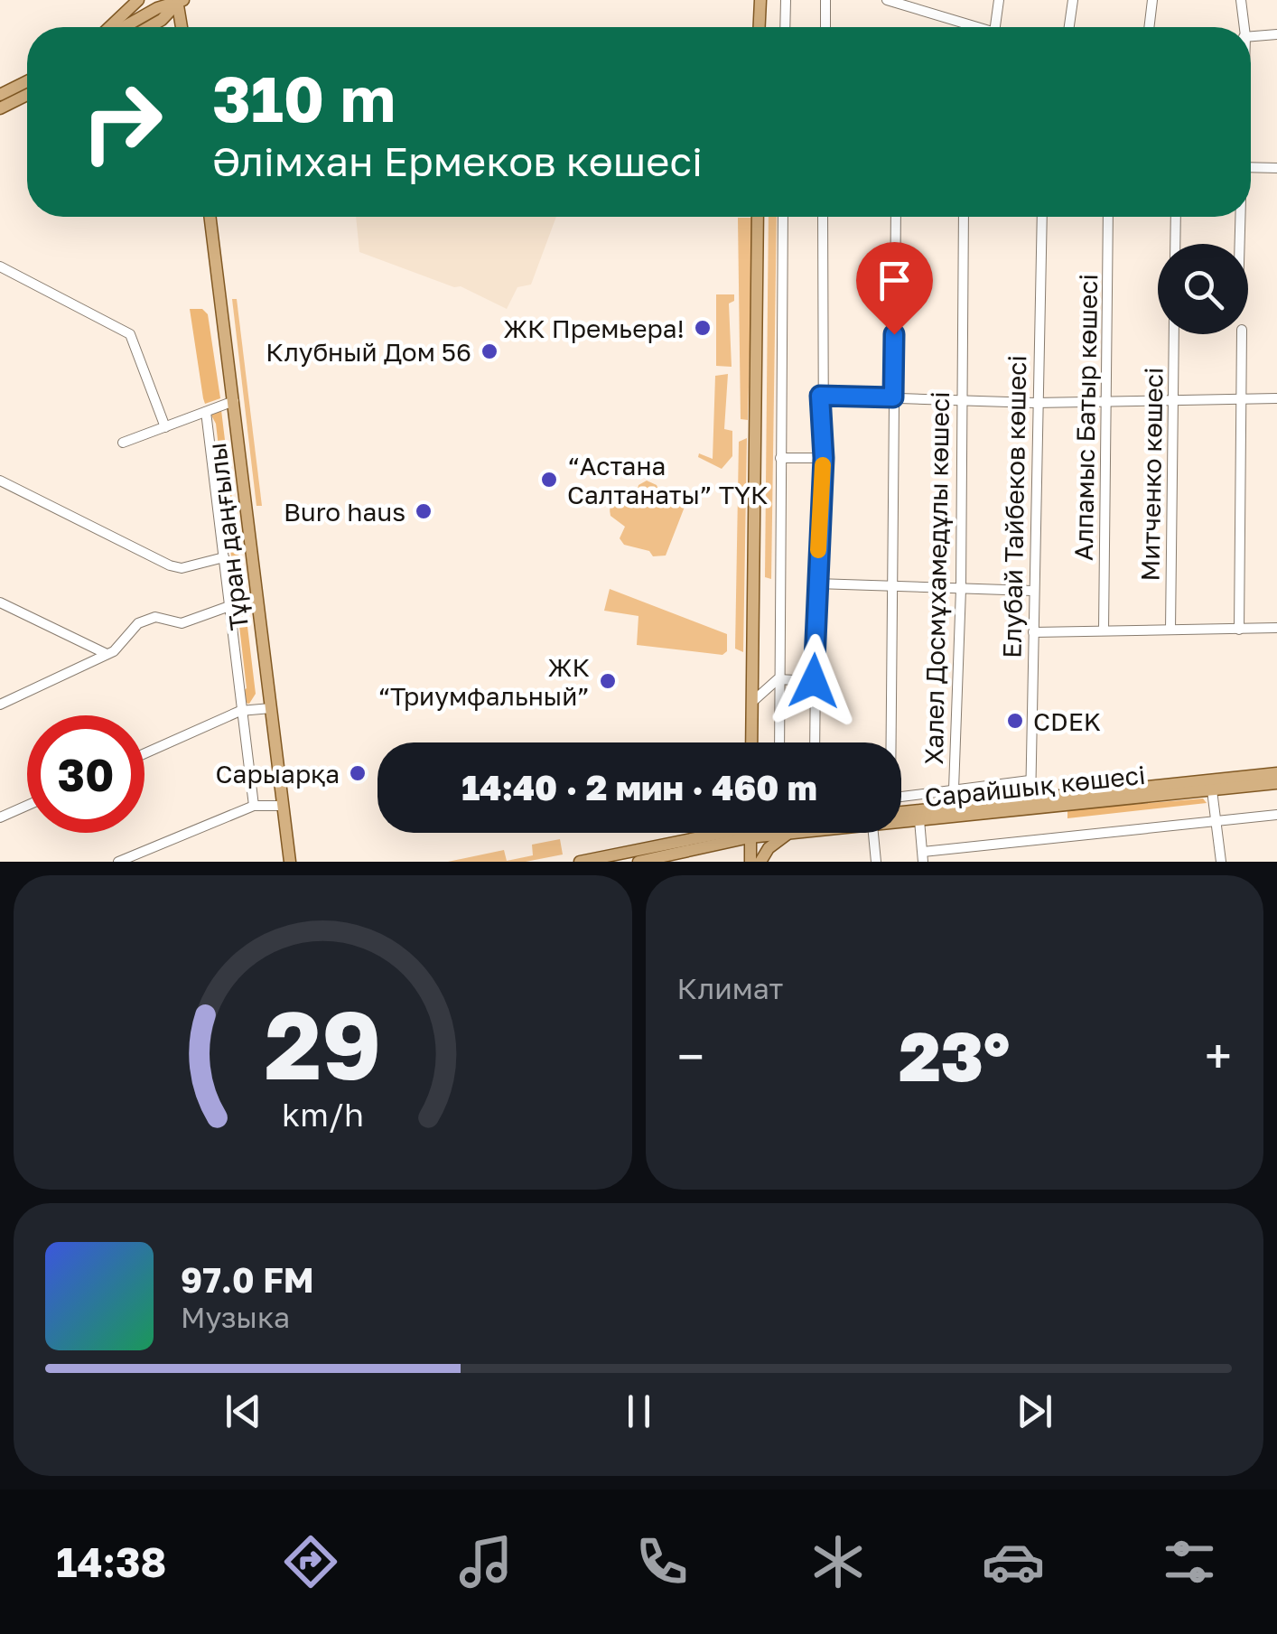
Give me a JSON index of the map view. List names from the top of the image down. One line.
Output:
{"streets":{"main road":["Тұран даңғылы","Сарайшық көшесі"],"street":["Алпамыс Батыр көшесі","Митченко көшесі","Елубай Тайбеков көшесі","Халел Досмұхамедұлы көшесі"]},"crossings":[["Елубай Тайбеков көшесі","Сарайшық көшесі"]],"places":["ЖК Премьера!","Клубный Дом 56","“Астана Салтанаты” ТҮК","Buro haus","ЖК “Триумфальный”","CDEK","Сарыарқа"],"page":{"turn":["310 m","Әлімхан Ермеков көшесі"],"limit":"30","trip":"14:40 · 2 мин · 460 m","tile":"Климат","heat":["−","23°","+"],"song":["97.0 FM","Музыка"],"tabs":"14:38","gauge":["29","km/h"]}}
